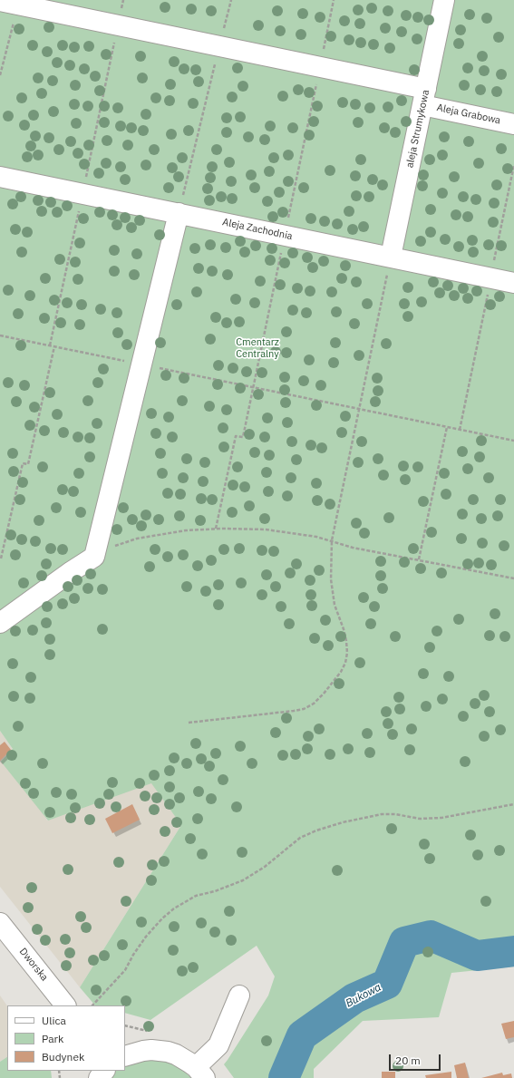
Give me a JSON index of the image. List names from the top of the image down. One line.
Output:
{"streets":{"street":["Aleja Grabowa","aleja Strumykowa","Aleja Zachodnia","Dworska"]},"crossings":[["Aleja Grabowa","aleja Strumykowa"],["aleja Strumykowa","Aleja Zachodnia"]],"water":["Bukowa"],"parks":["Cmentarz Centralny"],"legend":["Ulica","Park","Budynek"],"scale_bar":"20 m"}
